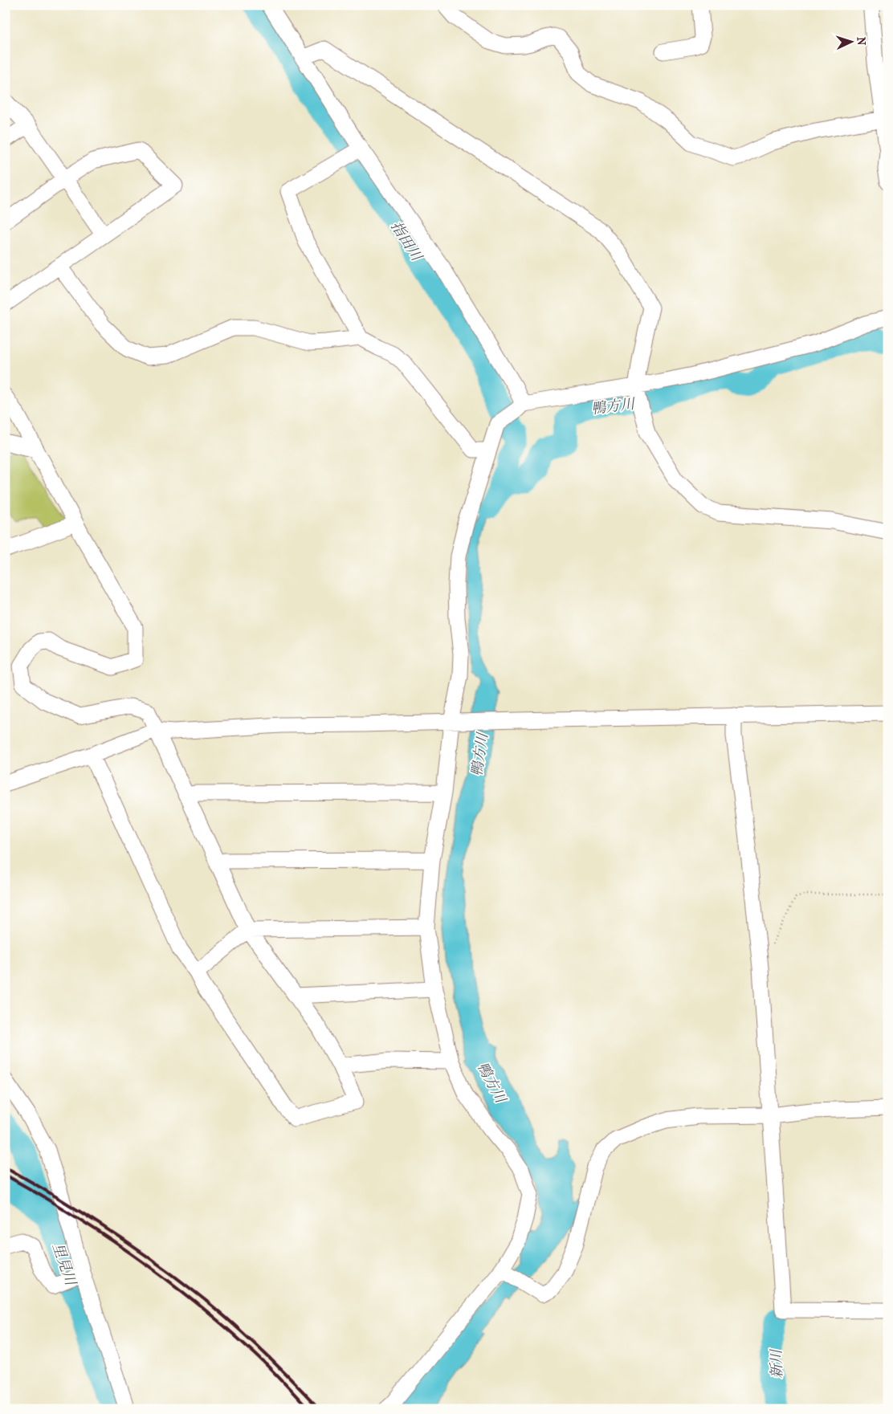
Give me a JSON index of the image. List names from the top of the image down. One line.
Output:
{"water":["指田川","鴨方川","里見川","新川"],"north":"right"}
